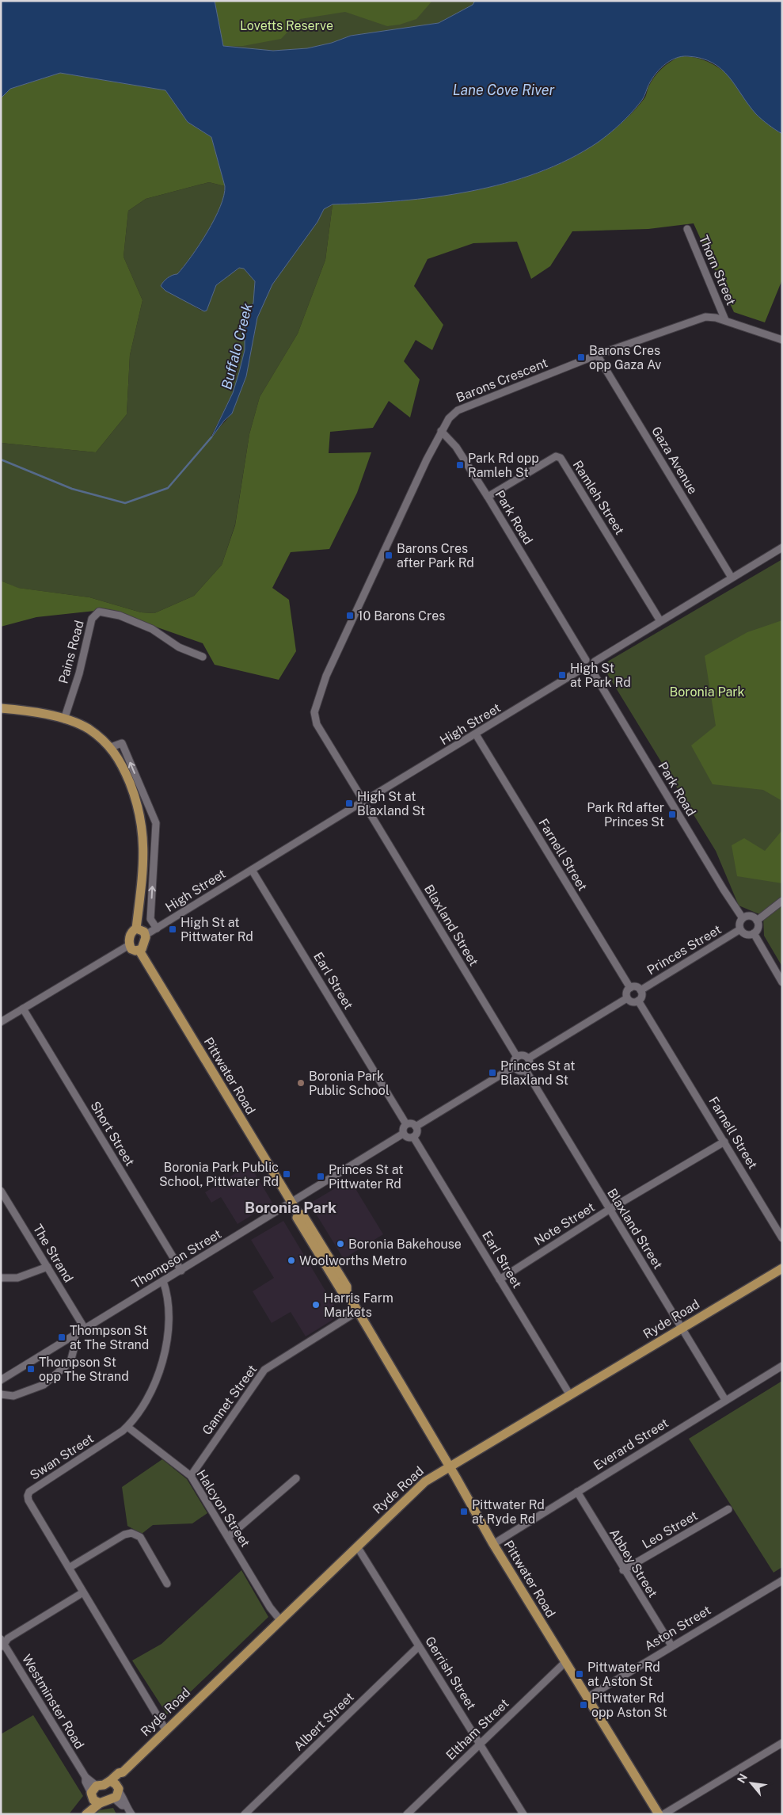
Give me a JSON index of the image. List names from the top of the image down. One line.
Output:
{"streets":{"main road":["Pittwater Road","Ryde Road"],"street":["Thorn Street","Barons Crescent","Gaza Avenue","Ramleh Street","Park Road","Pains Road","High Street","Farnell Street","Blaxland Street","Princes Street","Earl Street","Short Street","Note Street","The Strand","Thompson Street","Gannet Street","Everard Street","Swan Street","Halcyon Street","Leo Street","Abbey Street","Aston Street","Gerrish Street","Westminster Road","Albert Street","Eltham Street"]},"crossings":[["Thorn Street","Barons Crescent"],["Barons Crescent","Gaza Avenue"],["Barons Crescent","Park Road"],["Barons Crescent","High Street"],["Ramleh Street","Park Road"],["Park Road","High Street"],["Park Road","Princes Street"],["High Street","Farnell Street"],["High Street","Blaxland Street"],["High Street","Earl Street"],["High Street","Pittwater Road"],["Farnell Street","Princes Street"],["Farnell Street","Note Street"],["Blaxland Street","Note Street"],["Blaxland Street","Ryde Road"],["Blaxland Street","Everard Street"],["Earl Street","Note Street"],["Earl Street","Ryde Road"],["Pittwater Road","Thompson Street"],["Pittwater Road","Ryde Road"],["Pittwater Road","Gannet Street"],["Pittwater Road","Everard Street"],["Pittwater Road","Aston Street"],["Pittwater Road","Eltham Street"],["Short Street","Thompson Street"],["The Strand","Thompson Street"],["Thompson Street","Swan Street"],["Ryde Road","Swan Street"],["Ryde Road","Halcyon Street"],["Ryde Road","Gerrish Street"],["Gannet Street","Halcyon Street"],["Everard Street","Abbey Street"],["Swan Street","Halcyon Street"],["Leo Street","Abbey Street"],["Abbey Street","Aston Street"],["Gerrish Street","Albert Street"],["Gerrish Street","Eltham Street"]],"districts":["Boronia Park"],"water":["Lane Cove River","Buffalo Creek"],"parks":["Lovetts Reserve","Boronia Park"],"places":{"transit":["Barons Cres opp Gaza Av","Park Rd opp Ramleh St","Barons Cres after Park Rd","10 Barons Cres","High St at Park Rd","High St at Blaxland St","Park Rd after Princes St","High St at Pittwater Rd","Princes St at Blaxland St","Boronia Park Public School, Pittwater Rd","Princes St at Pittwater Rd","Thompson St at The Strand","Thompson St opp The Strand","Pittwater Rd at Ryde Rd","Pittwater Rd at Aston St","Pittwater Rd opp Aston St"],"other":["Boronia Park Public School","Boronia Bakehouse","Woolworths Metro","Harris Farm Markets"]},"north":"top left"}
